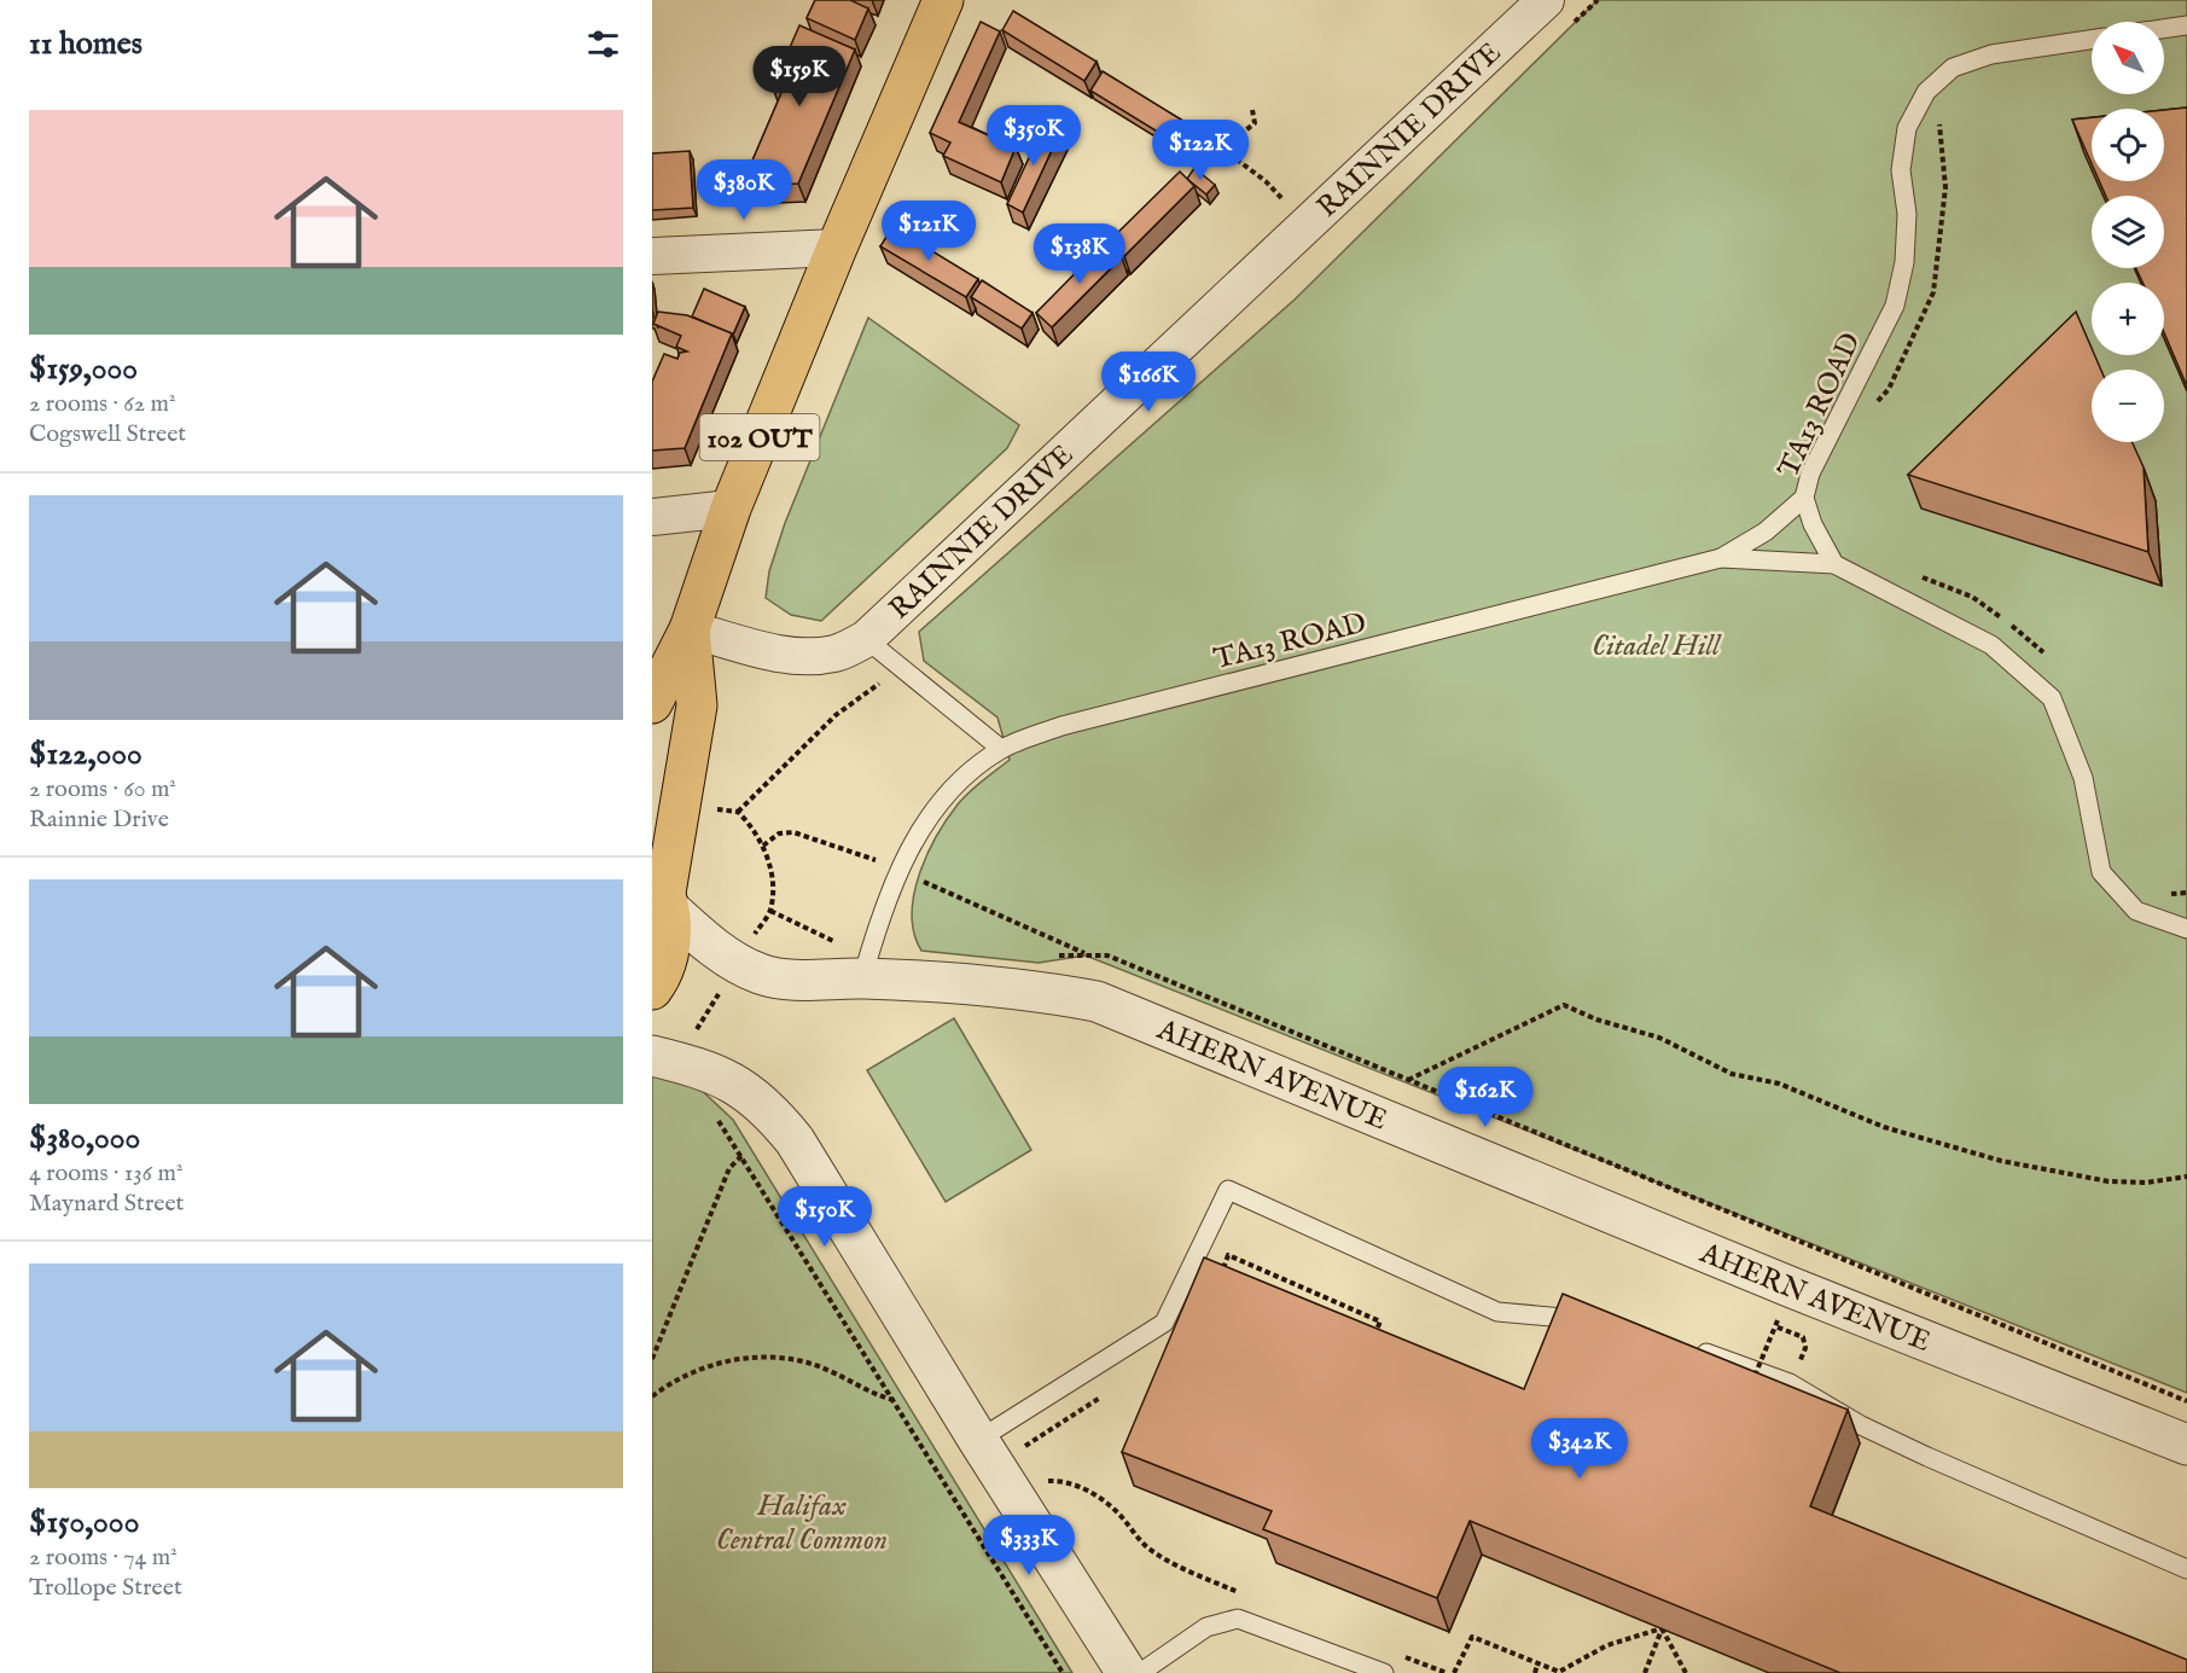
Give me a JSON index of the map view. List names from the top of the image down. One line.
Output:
{"streets":{"main road":["102 OUT"],"street":["RAINNIE DRIVE","AHERN AVENUE"],"lane":["TA13 ROAD"]},"crossings":[["RAINNIE DRIVE","102 OUT"],["TA13 ROAD","AHERN AVENUE"]],"parks":["Citadel Hill","Halifax Central Common"],"north":"top left","page":{"heading":"11 homes","map_buttons":["+","−"],"price":["$159K","$350K","$122K","$380K","$121K","$138K","$166K","$162K","$150K","$342K","$333K"],"list":[{"name":"$159,000","note":"2 rooms · 62 m² · Cogswell Street"},{"name":"$122,000","note":"2 rooms · 60 m² · Rainnie Drive"},{"name":"$380,000","note":"4 rooms · 136 m² · Maynard Street"},{"name":"$150,000","note":"2 rooms · 74 m² · Trollope Street"}]}}
